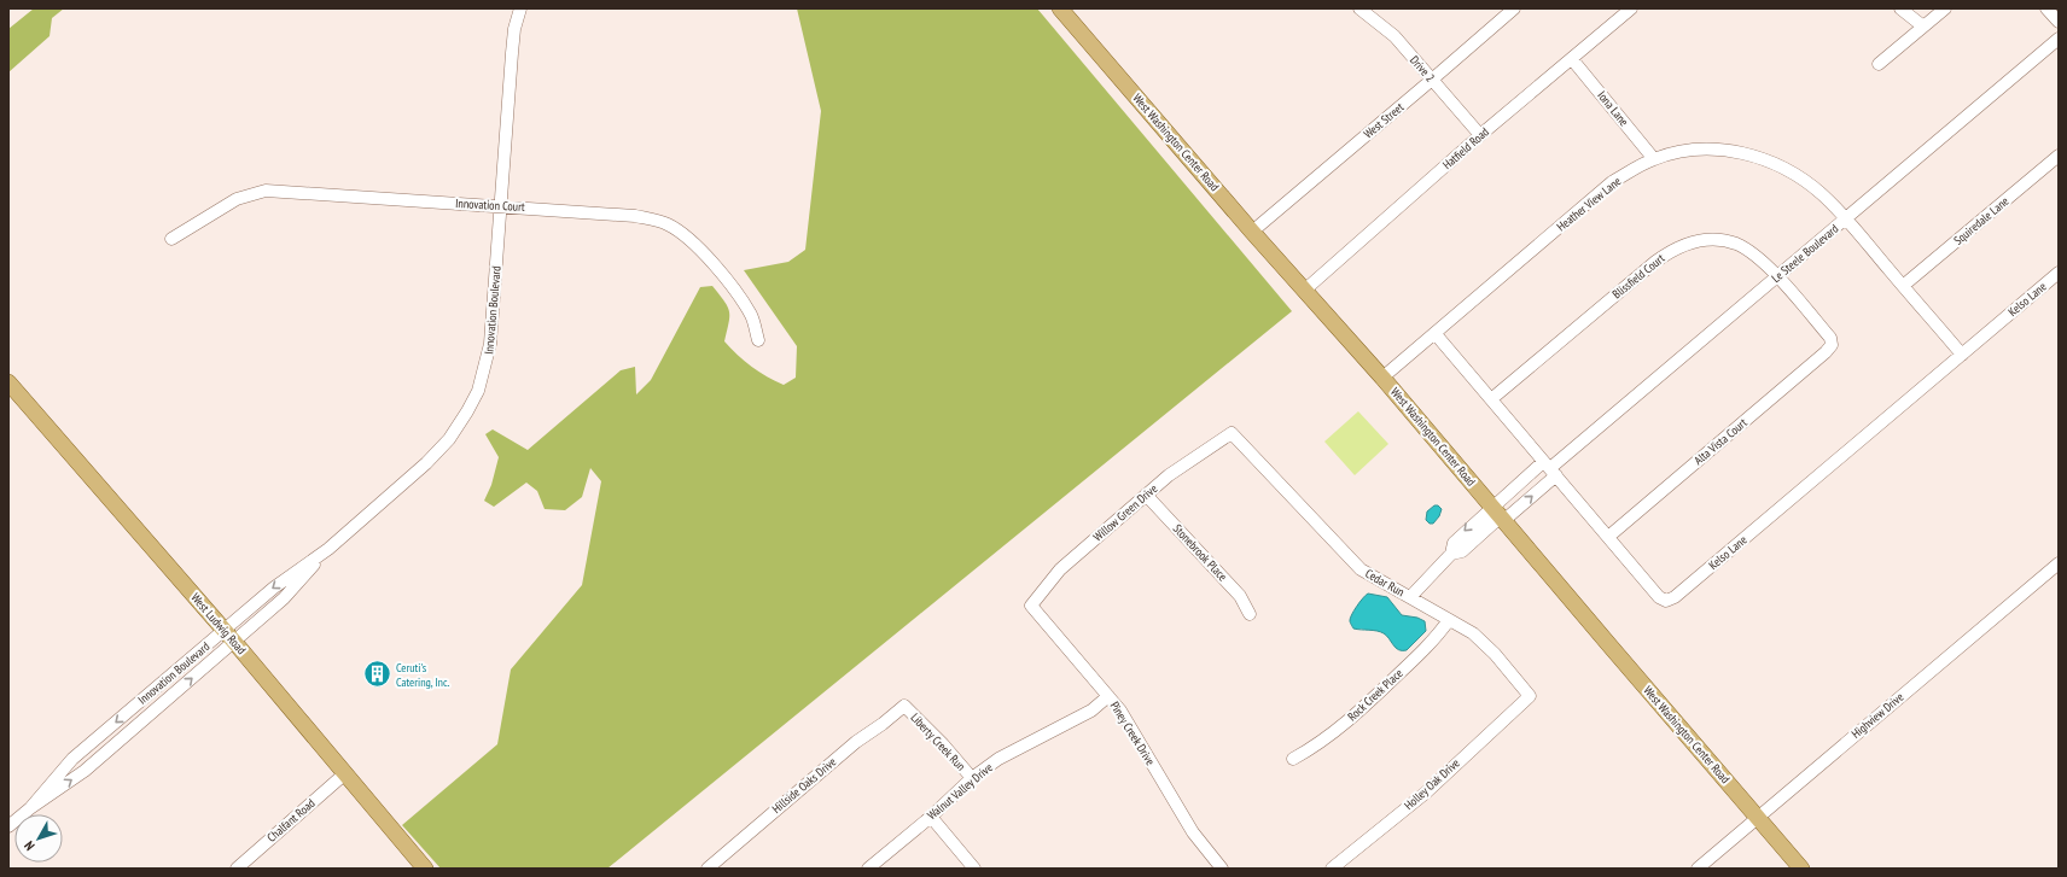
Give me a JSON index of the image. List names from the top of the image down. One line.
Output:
{"streets":{"main road":["West Washington Center Road","West Ludwig Road"],"street":["Drive 2","Iona Lane","West Street","Hatfield Road","Heather View Lane","Innovation Court","Squiredale Lane","Le Steele Boulevard","Blissfield Court","Kelso Lane","Innovation Boulevard","Alta Vista Court","Willow Green Drive","Stonebrook Place","Cedar Run","Rock Creek Place","Highview Drive","Piney Creek Drive","Liberty Creek Run","Holley Oak Drive","Hillside Oaks Drive","Walnut Valley Drive","Chalfant Road"]},"crossings":[["Drive 2","West Street"],["Drive 2","Hatfield Road"],["Iona Lane","Hatfield Road"],["Iona Lane","Heather View Lane"],["West Street","West Washington Center Road"],["West Washington Center Road","Hatfield Road"],["West Washington Center Road","Heather View Lane"],["West Washington Center Road","Le Steele Boulevard"],["West Washington Center Road","Highview Drive"],["Heather View Lane","Squiredale Lane"],["Heather View Lane","Le Steele Boulevard"],["Heather View Lane","Kelso Lane"],["Innovation Court","Innovation Boulevard"],["Le Steele Boulevard","Blissfield Court"],["Le Steele Boulevard","Kelso Lane"],["Blissfield Court","Kelso Lane"],["Blissfield Court","Alta Vista Court"],["Kelso Lane","Alta Vista Court"],["Innovation Boulevard","West Ludwig Road"],["Willow Green Drive","Stonebrook Place"],["Willow Green Drive","Cedar Run"],["Willow Green Drive","Piney Creek Drive"],["Cedar Run","Rock Creek Place"],["Cedar Run","Holley Oak Drive"],["West Ludwig Road","Chalfant Road"],["Piney Creek Drive","Walnut Valley Drive"],["Liberty Creek Run","Hillside Oaks Drive"],["Liberty Creek Run","Walnut Valley Drive"]],"places":{"building":["Ceruti's Catering, Inc."]},"north":"bottom left"}
